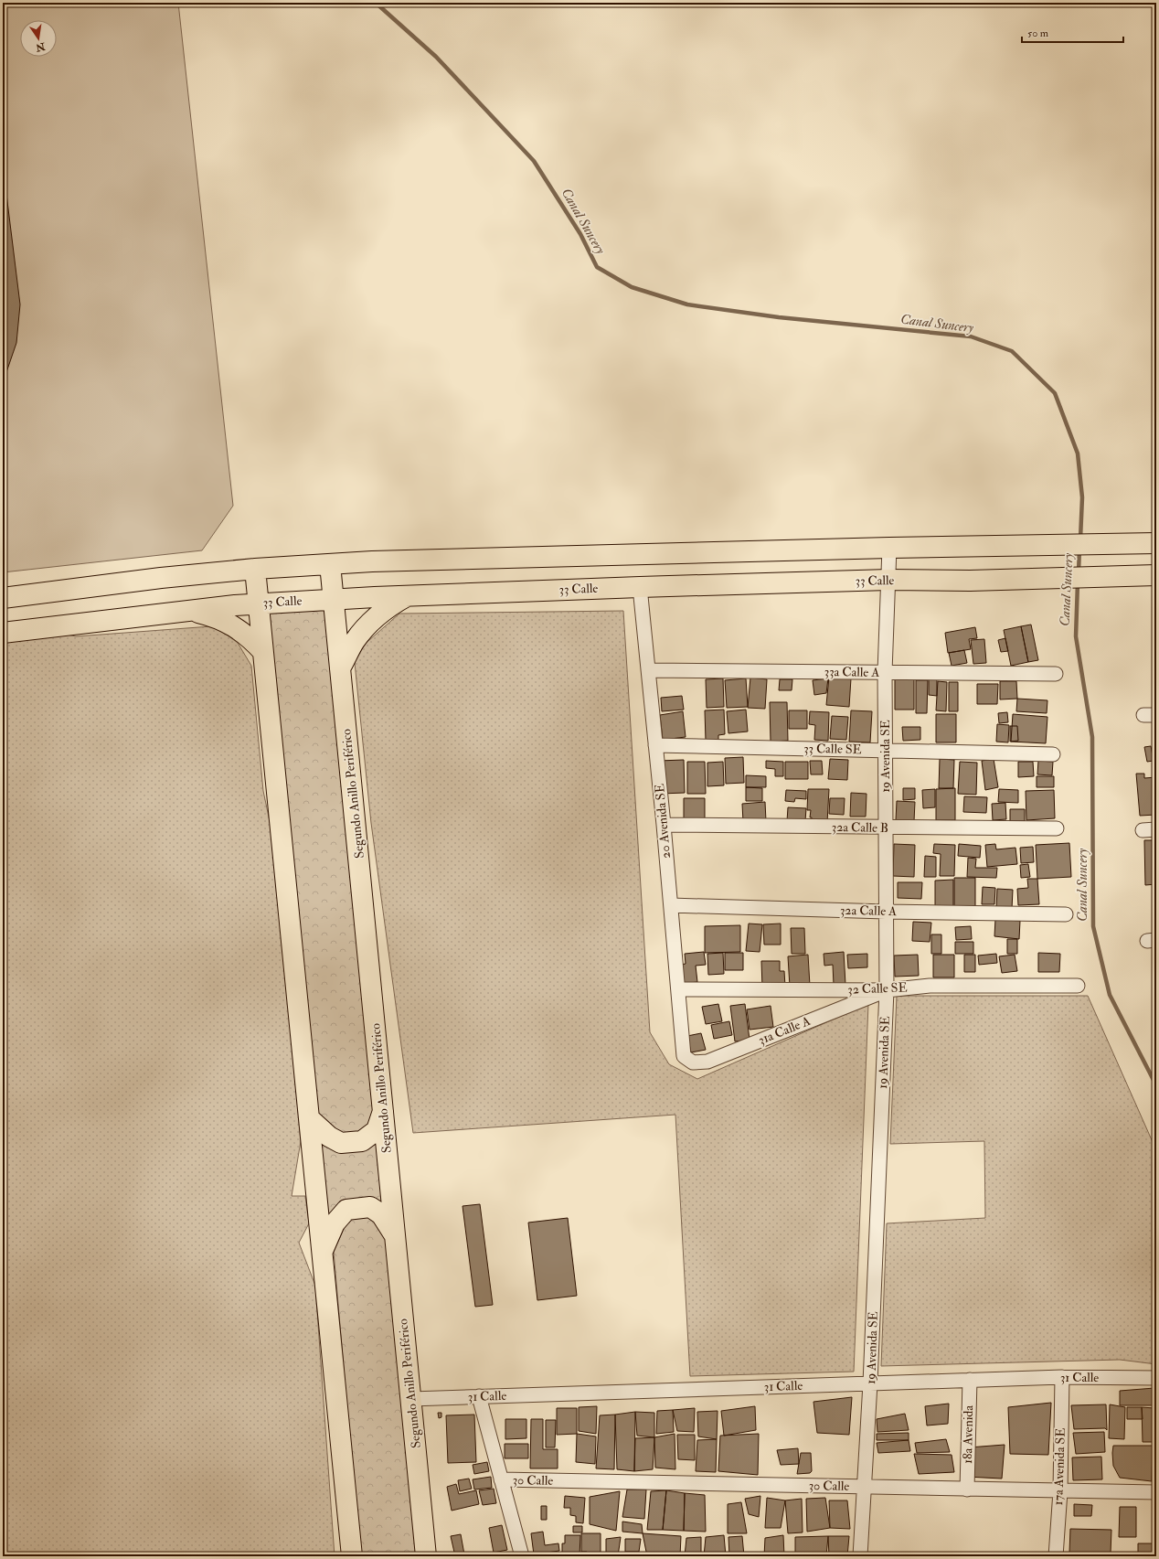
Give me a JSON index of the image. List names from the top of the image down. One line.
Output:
{"streets":{"main road":["33 Calle","Segundo Anillo Periférico"],"street":["33a Calle A","33 Calle SE","19 Avenida SE","20 Avenida SE","32a Calle B","32a Calle A","32 Calle SE","31a Calle A","31 Calle","18a Avenida","17a Avenida SE","30 Calle"]},"crossings":[["33 Calle","19 Avenida SE"],["33 Calle","Segundo Anillo Periférico"],["33 Calle","20 Avenida SE"],["33a Calle A","19 Avenida SE"],["33a Calle A","20 Avenida SE"],["33 Calle SE","19 Avenida SE"],["33 Calle SE","20 Avenida SE"],["19 Avenida SE","32a Calle B"],["19 Avenida SE","32a Calle A"],["19 Avenida SE","32 Calle SE"],["19 Avenida SE","31a Calle A"],["19 Avenida SE","31 Calle"],["19 Avenida SE","30 Calle"],["Segundo Anillo Periférico","31 Calle"],["20 Avenida SE","32a Calle B"],["20 Avenida SE","32a Calle A"],["20 Avenida SE","32 Calle SE"],["20 Avenida SE","31a Calle A"],["32 Calle SE","31a Calle A"],["31 Calle","18a Avenida"],["31 Calle","17a Avenida SE"],["18a Avenida","30 Calle"],["17a Avenida SE","30 Calle"]],"water":["Canal Suncery"],"scale_bar":"50 m","north":"bottom"}
